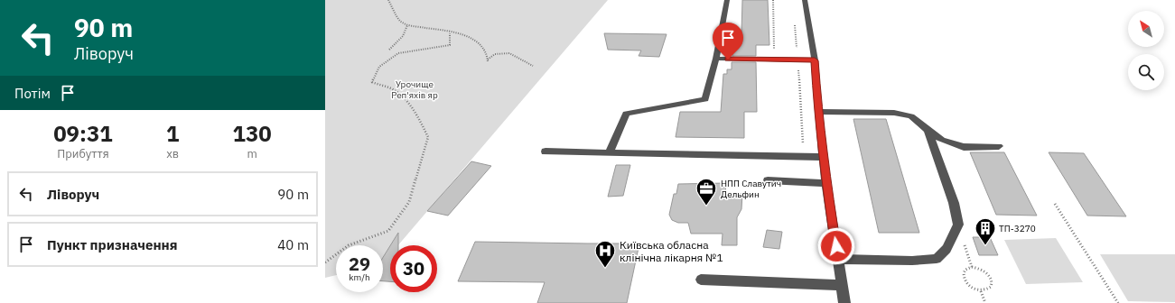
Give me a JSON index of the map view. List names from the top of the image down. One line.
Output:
{"parks":["Урочище Реп'яхів яр"],"places":{"office":["НПП Славутич Дельфин"],"building":["ТП-3270"],"hospital":["Київська обласна клінічна лікарня №1"]},"north":"top left","page":{"turn":["90 m","Ліворуч"],"then":"Потім","eta":["09:31","Прибуття","1","хв","130","m"],"list":[{"name":"Ліворуч","value":"90 m"},{"name":"Пункт призначення","value":"40 m"}],"speed":"29 km/h","limit":"30"}}
